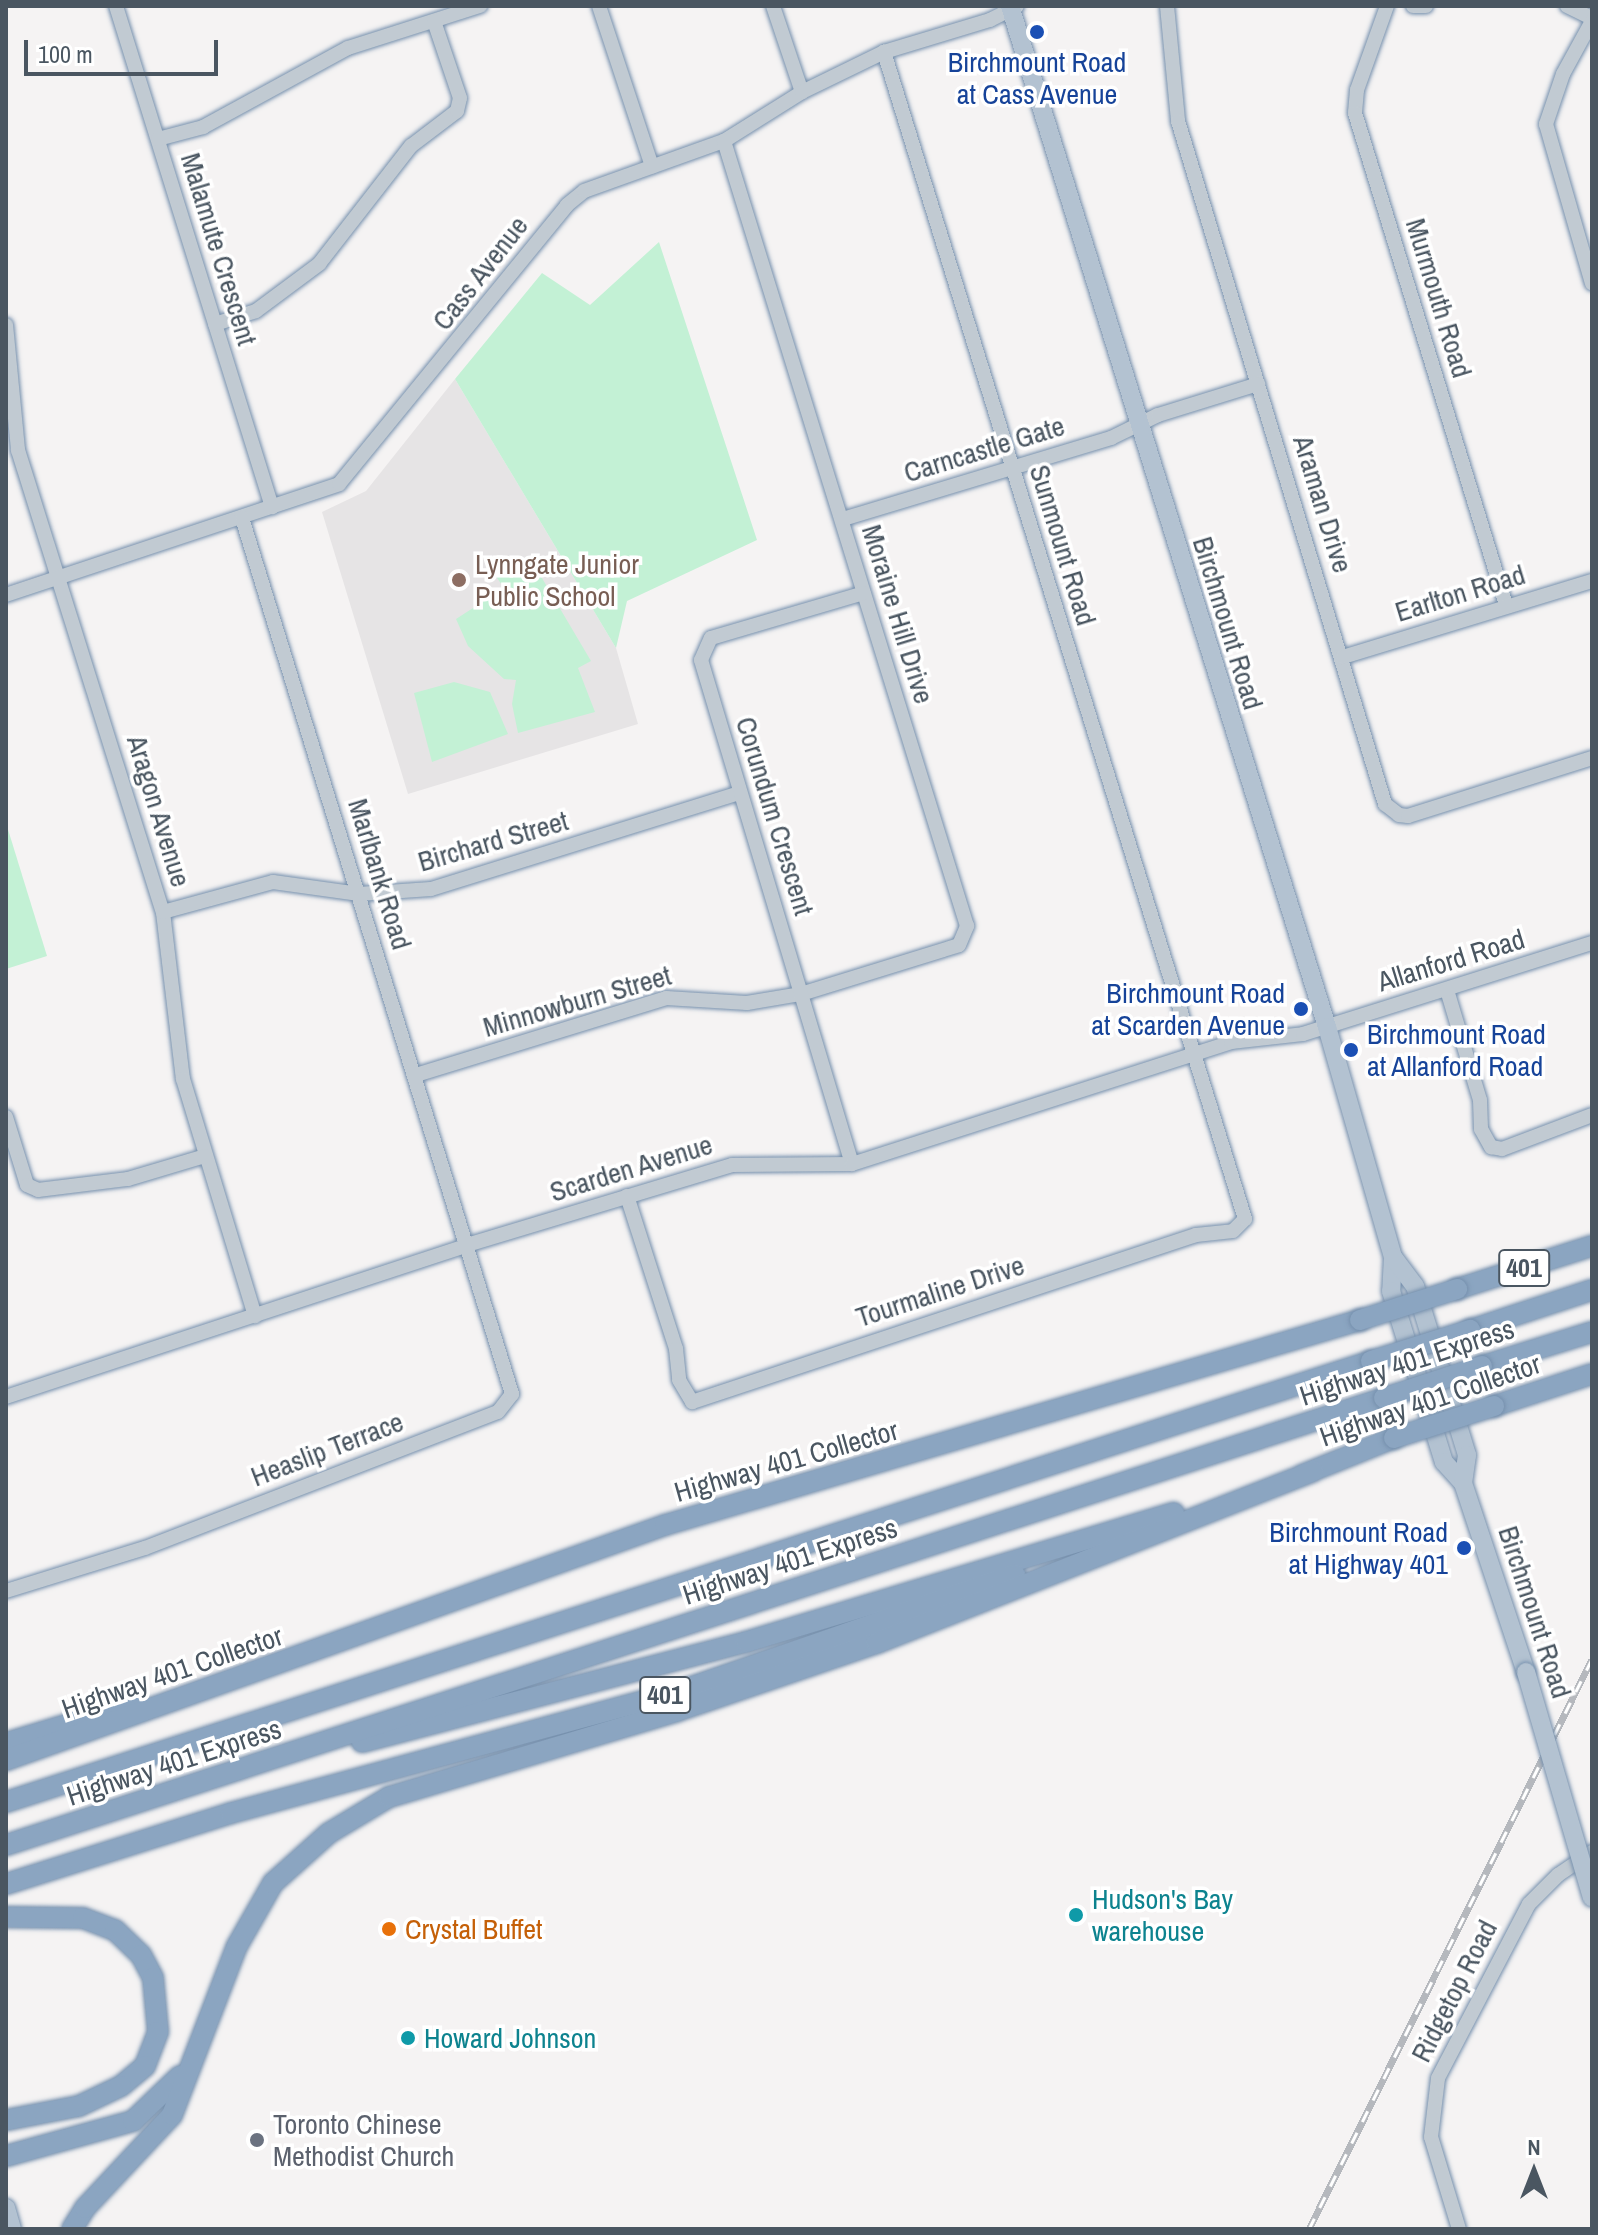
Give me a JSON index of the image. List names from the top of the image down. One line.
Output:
{"streets":{"highway":["401","Highway 401 Express","Highway 401 Collector"],"main road":["Birchmount Road"],"street":["Malamute Crescent","Cass Avenue","Murmouth Road","Carncastle Gate","Araman Drive","Sunmount Road","Earlton Road","Moraine Hill Drive","Aragon Avenue","Corundum Crescent","Birchard Street","Marlbank Road","Allanford Road","Minnowburn Street","Scarden Avenue","Tourmaline Drive","Heaslip Terrace","Ridgetop Road"]},"crossings":[["Malamute Crescent","Cass Avenue"],["Cass Avenue","Sunmount Road"],["Cass Avenue","Moraine Hill Drive"],["Cass Avenue","Birchmount Road"],["Cass Avenue","Aragon Avenue"],["Cass Avenue","Marlbank Road"],["Murmouth Road","Earlton Road"],["Carncastle Gate","Araman Drive"],["Carncastle Gate","Sunmount Road"],["Carncastle Gate","Moraine Hill Drive"],["Carncastle Gate","Birchmount Road"],["Araman Drive","Earlton Road"],["Sunmount Road","Scarden Avenue"],["Sunmount Road","Tourmaline Drive"],["Moraine Hill Drive","Corundum Crescent"],["Moraine Hill Drive","Minnowburn Street"],["Birchmount Road","Allanford Road"],["Birchmount Road","Scarden Avenue"],["Aragon Avenue","Birchard Street"],["Aragon Avenue","Scarden Avenue"],["Corundum Crescent","Birchard Street"],["Corundum Crescent","Minnowburn Street"],["Corundum Crescent","Scarden Avenue"],["Birchard Street","Marlbank Road"],["Marlbank Road","Minnowburn Street"],["Marlbank Road","Scarden Avenue"],["Marlbank Road","Heaslip Terrace"],["Allanford Road","Scarden Avenue"],["Scarden Avenue","Tourmaline Drive"],["Scarden Avenue","Heaslip Terrace"]],"places":["Birchmount Road at Cass Avenue","Lynngate Junior Public School","Birchmount Road at Scarden Avenue","Birchmount Road at Allanford Road","Birchmount Road at Highway 401","Hudson's Bay warehouse","Crystal Buffet","Howard Johnson","Toronto Chinese Methodist Church"],"scale_bar":"100 m","north":"top"}
